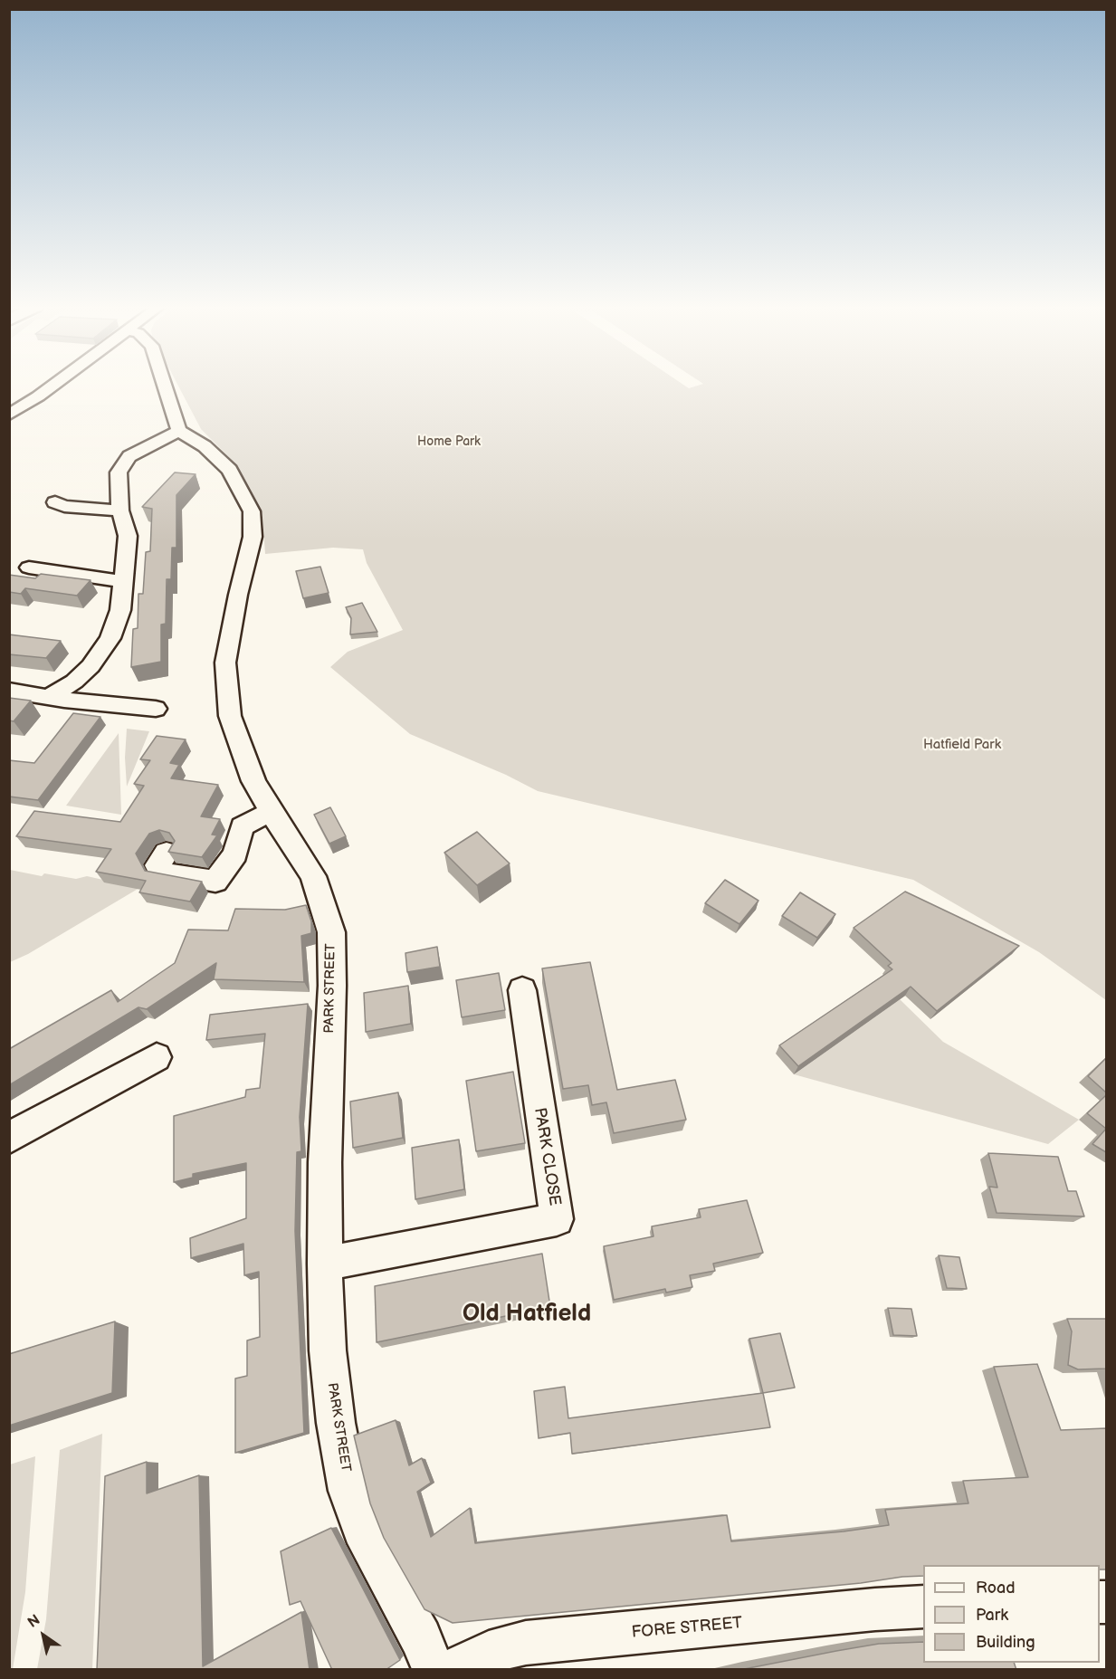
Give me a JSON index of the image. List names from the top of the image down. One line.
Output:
{"streets":{"street":["PARK STREET","PARK CLOSE","FORE STREET"]},"crossings":[["PARK STREET","PARK CLOSE"]],"districts":["Old Hatfield"],"parks":["Home Park","Hatfield Park"],"legend":["Road","Park","Building"],"north":"top left"}
